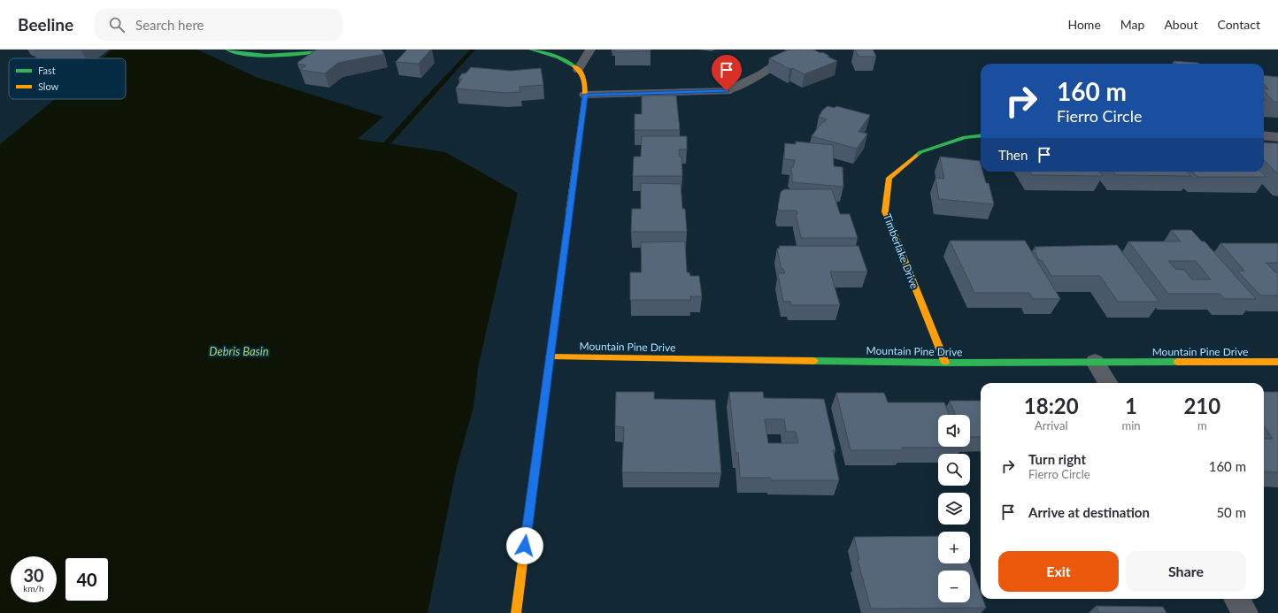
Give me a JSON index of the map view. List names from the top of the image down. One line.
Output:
{"streets":{"street":["Timberlake Drive","Mountain Pine Drive"]},"crossings":[["Timberlake Drive","Mountain Pine Drive"]],"water":["Debris Basin"],"legend":["Fast","Slow"],"page":{"header":"Beeline","search":"Search here","nav":["Home","Map","About","Contact"],"turn":["160 m","Fierro Circle"],"then":"Then","eta":["18:20","Arrival","1","min","210","m"],"map_buttons":["+","−"],"list":[{"name":"Turn right","note":"Fierro Circle","value":"160 m"},{"name":"Arrive at destination","value":"50 m"}],"buttons":["Exit","Share"],"speed":"30 km/h","limit":"40"}}
